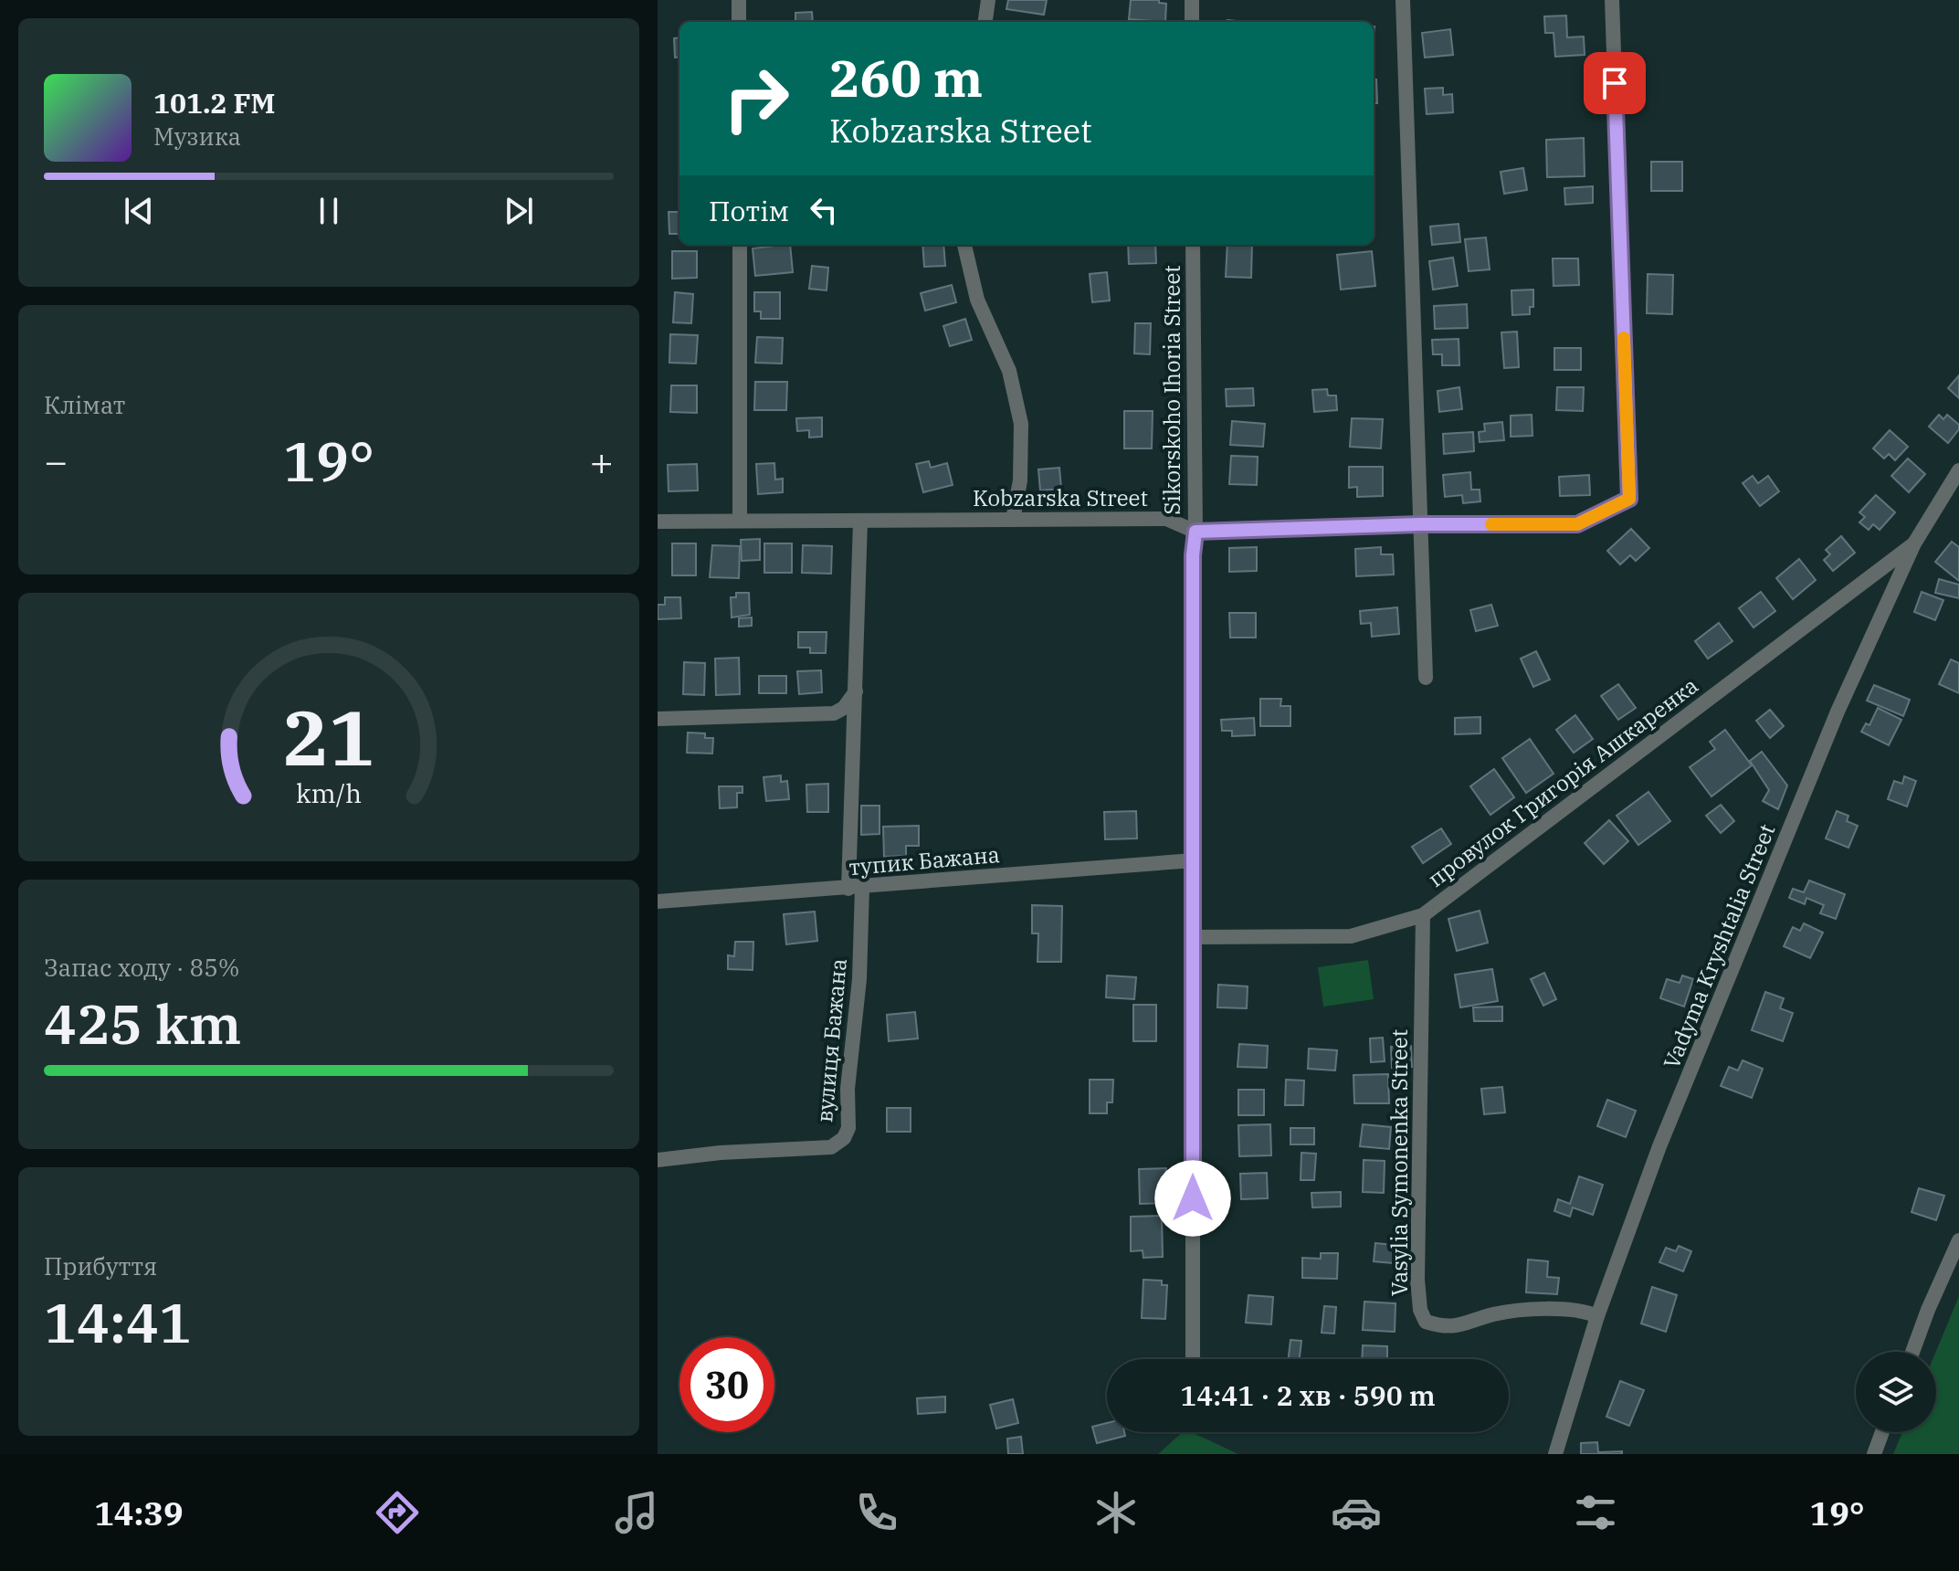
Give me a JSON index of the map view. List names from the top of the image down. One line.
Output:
{"streets":{"street":["Sikorskoho Ihoria Street","Kobzarska Street","провулок Григорія Ашкаренка","тупик Бажана","Vadyma Kryshtalia Street","вулиця Бажана","Vasylia Symonenka Street"]},"crossings":[["Sikorskoho Ihoria Street","Kobzarska Street"],["Sikorskoho Ihoria Street","провулок Григорія Ашкаренка"],["Sikorskoho Ihoria Street","тупик Бажана"],["Kobzarska Street","вулиця Бажана"],["провулок Григорія Ашкаренка","Vadyma Kryshtalia Street"],["провулок Григорія Ашкаренка","Vasylia Symonenka Street"],["тупик Бажана","вулиця Бажана"],["Vadyma Kryshtalia Street","Vasylia Symonenka Street"]],"page":{"turn":["260 m","Kobzarska Street"],"song":["101.2 FM","Музика"],"then":"Потім","tile":["Клімат",["Запас ходу · 85%","425 km"],["Прибуття","14:41"]],"heat":["−","19°","+"],"limit":"30","trip":"14:41 · 2 хв · 590 m","tabs":["14:39","19°"],"gauge":["21","km/h"]}}
